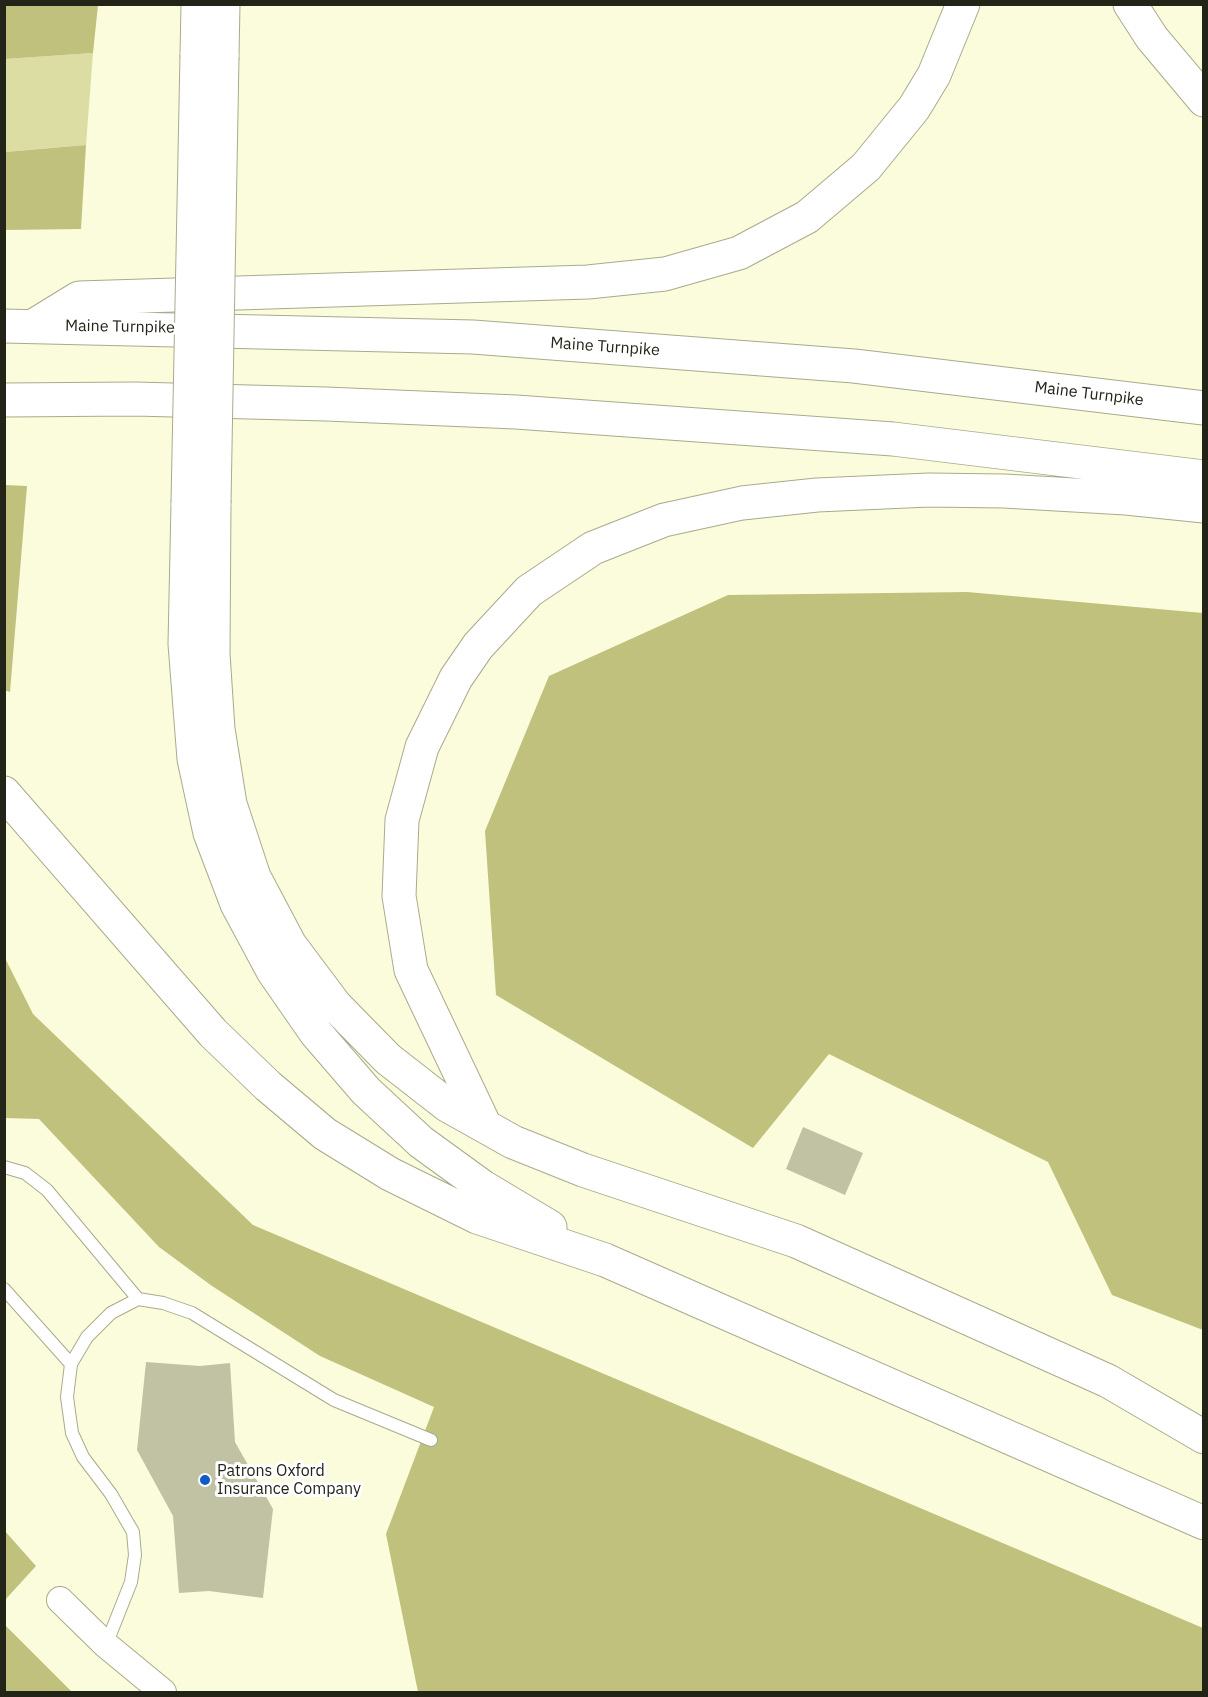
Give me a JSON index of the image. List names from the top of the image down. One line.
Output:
{"streets":{"highway":["Maine Turnpike"]},"places":["Patrons Oxford Insurance Company"]}
